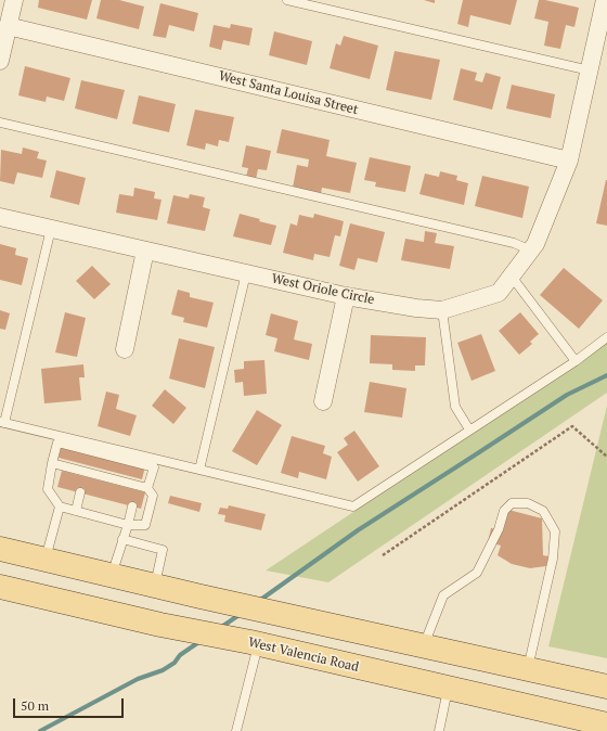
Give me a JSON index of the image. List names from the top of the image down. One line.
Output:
{"streets":{"main road":["West Valencia Road"],"street":["West Santa Louisa Street","West Oriole Circle"]},"crossings":[["West Santa Louisa Street","West Oriole Circle"]],"scale_bar":"50 m"}
